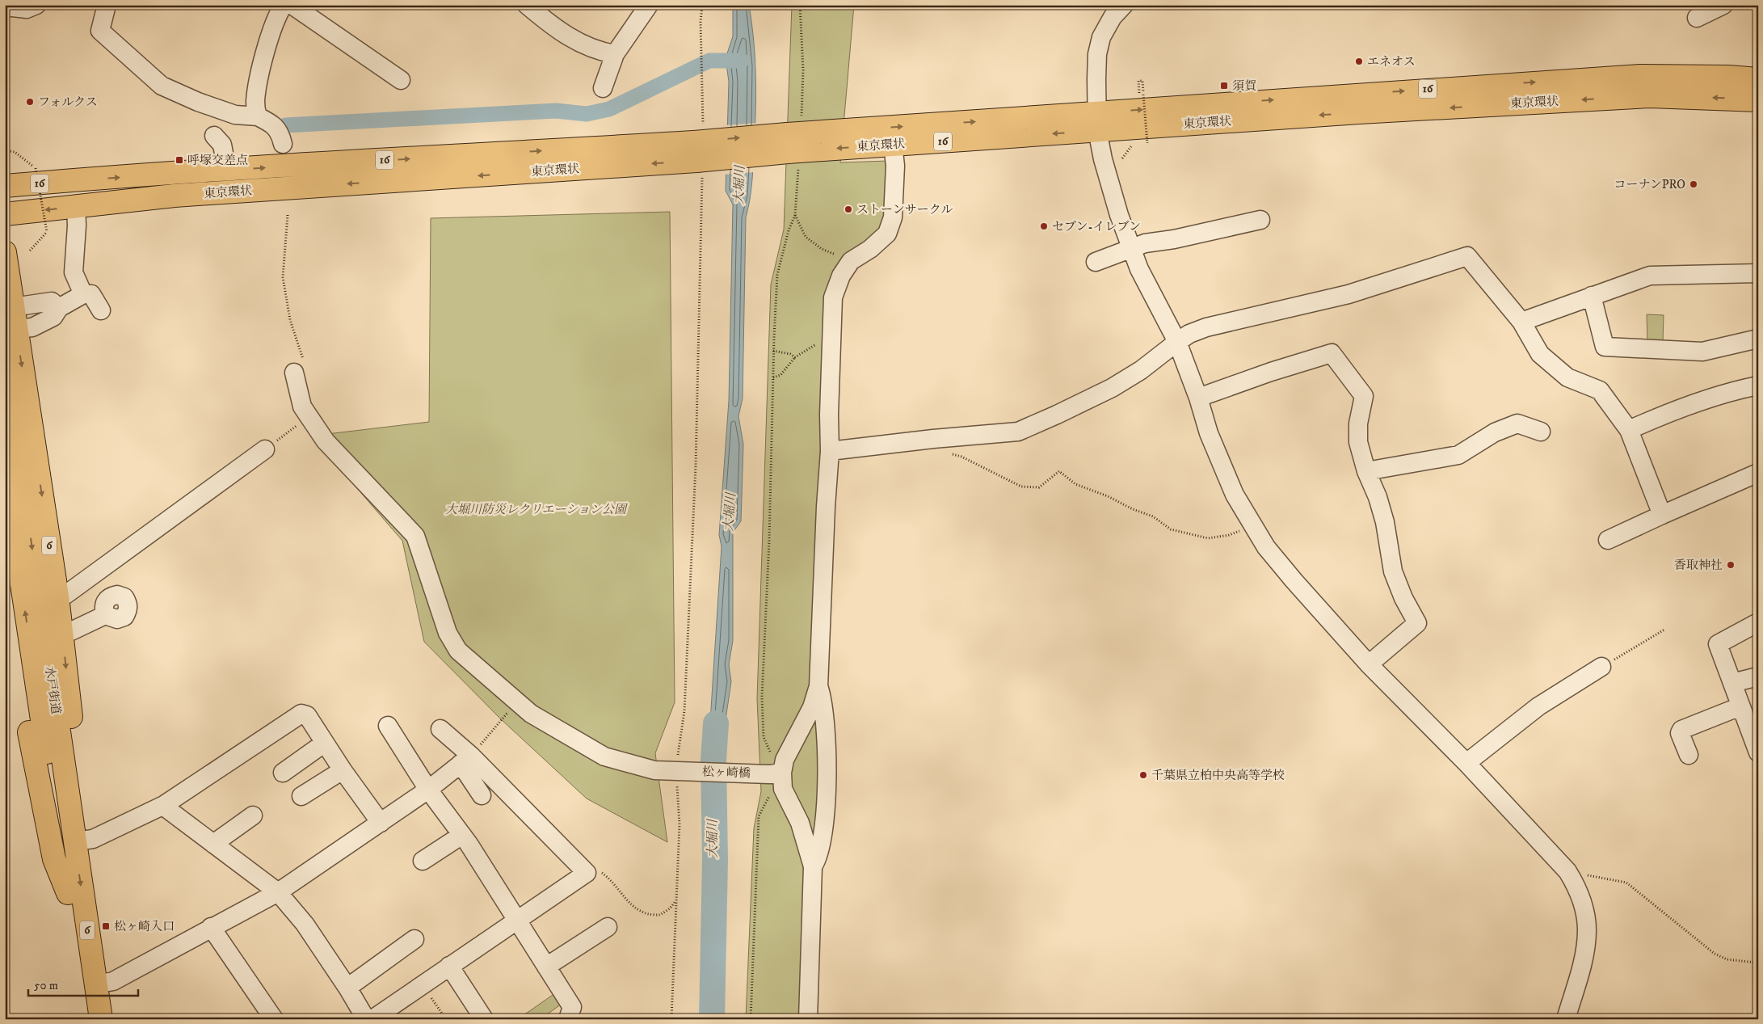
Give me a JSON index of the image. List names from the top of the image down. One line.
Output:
{"streets":{"highway":["16","東京環状","6","水戸街道"],"street":["松ヶ崎橋"]},"crossings":[["6","水戸街道"]],"water":["大堀川"],"parks":["大堀川防災レクリエーション公園"],"places":{"other":["エネオス","フォルクス","コーナンPRO","ストーンサークル","セブン-イレブン","香取神社","千葉県立柏中央高等学校"],"transit":["須賀","呼塚交差点","松ヶ崎入口"]},"scale_bar":"50 m"}
